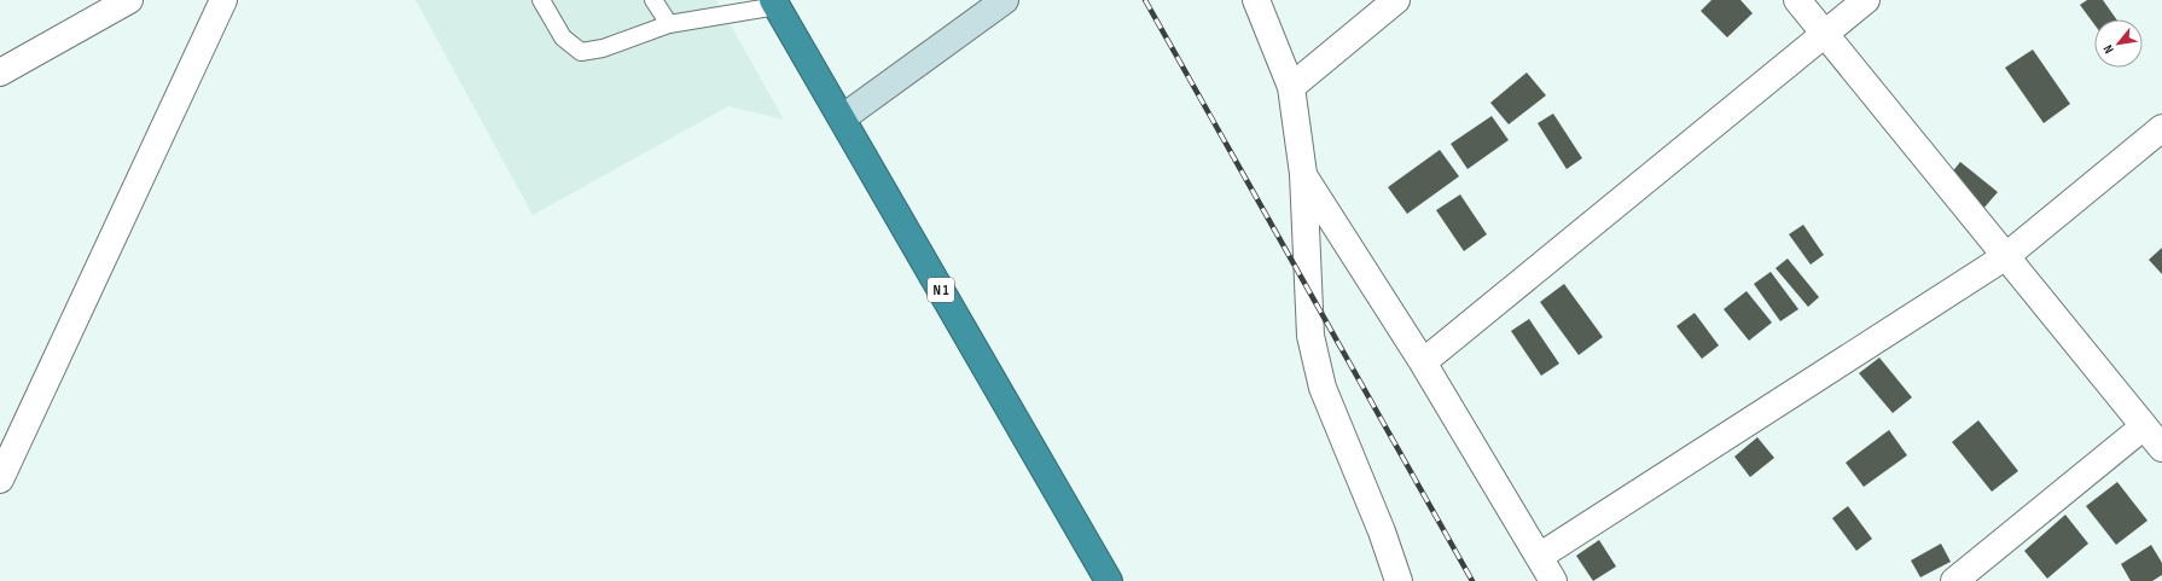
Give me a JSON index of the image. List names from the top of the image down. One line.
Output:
{"streets":{"highway":["N 1"]},"north":"bottom left"}
